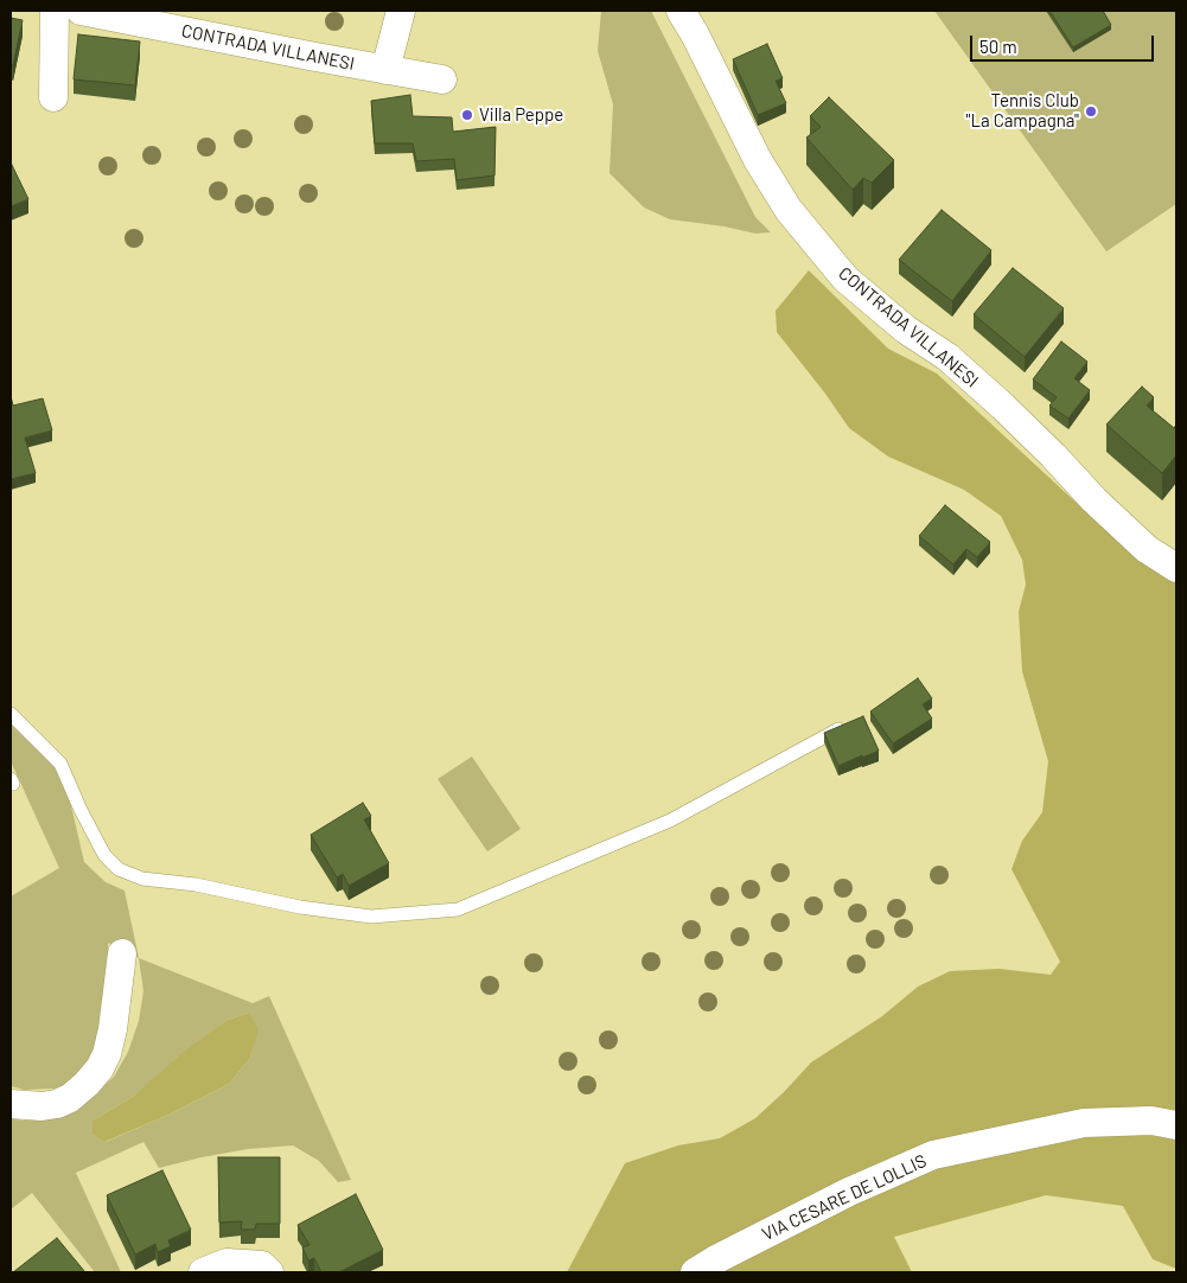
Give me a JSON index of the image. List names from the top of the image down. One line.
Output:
{"streets":{"street":["CONTRADA VILLANESI","VIA CESARE DE LOLLIS"]},"places":["Tennis Club \"La Campagna\"","Villa Peppe"],"scale_bar":"50 m"}
